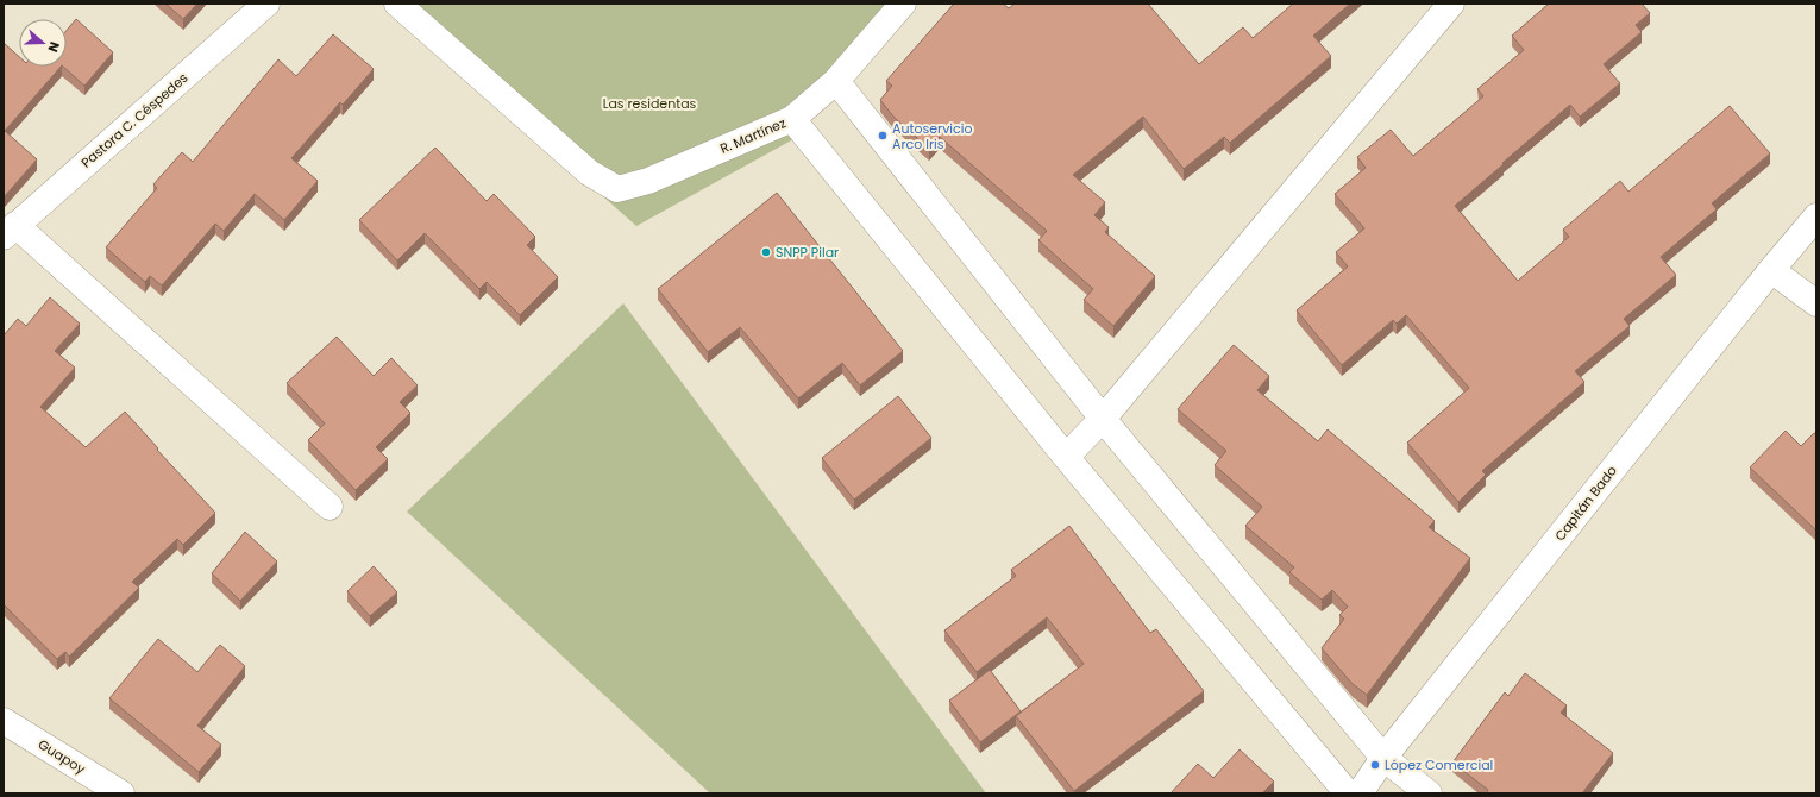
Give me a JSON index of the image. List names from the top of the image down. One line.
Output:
{"streets":{"street":["Pastora C. Céspedes","R. Martínez","Capitán Bado","Guapoy"]},"parks":["Las residentas"],"places":["Autoservicio Arco Iris","SNPP Pilar","López Comercial"],"north":"right"}
